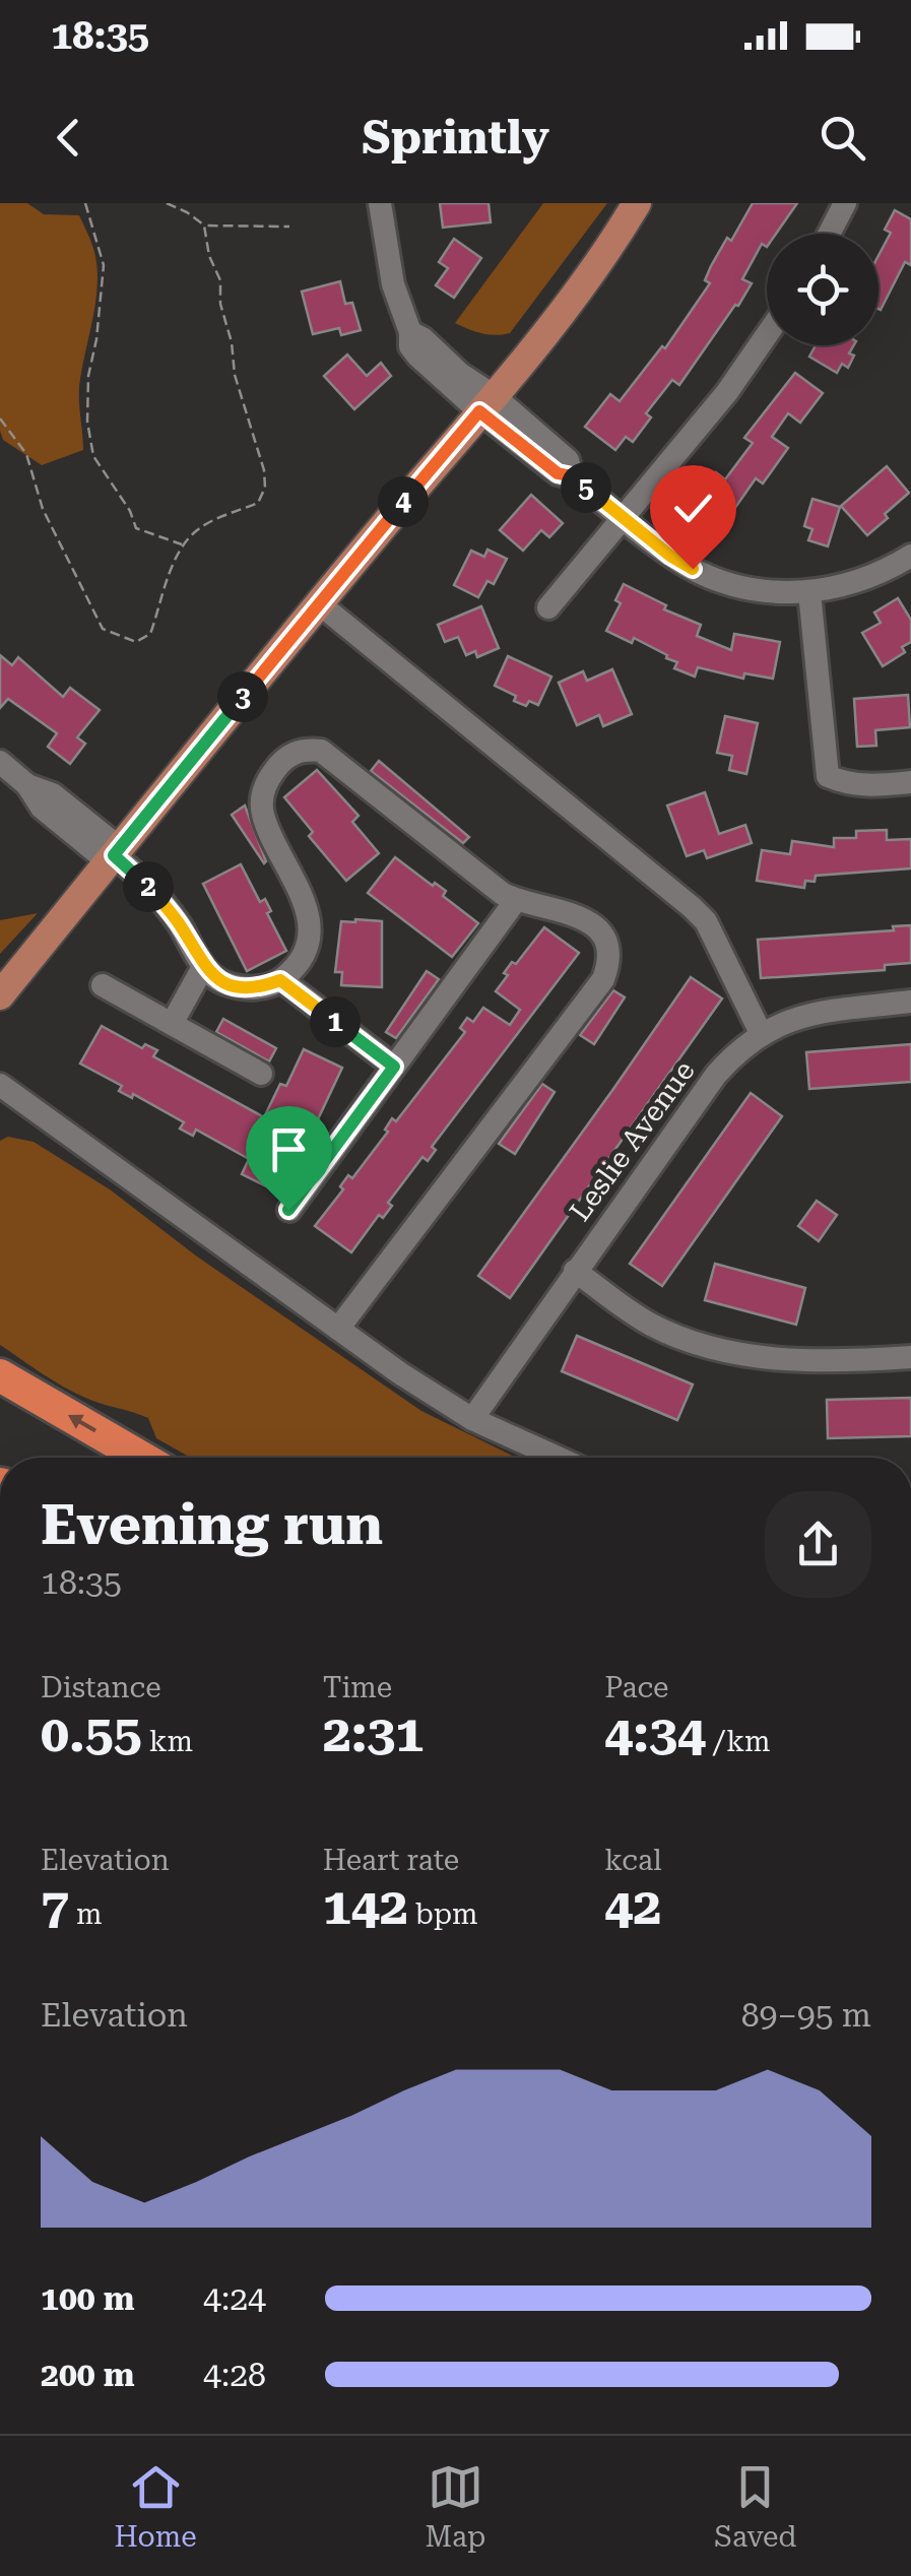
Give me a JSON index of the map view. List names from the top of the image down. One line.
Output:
{"streets":{"street":["Leslie Avenue"]},"page":{"status":"18:35","header":"Sprintly","pins":["5","4","3","2","1"],"heading":["Evening run","18:35"],"stats":[["Distance","0.55 km"],["Time","2:31"],["Pace","4:34 /km"],["Elevation","7 m"],["Heart rate","142 bpm"],["kcal","42"]],"chart":["Elevation","89–95 m"],"list":[{"name":"100 m","note":"4:24"},{"name":"200 m","note":"4:28"}],"tabs":["Home","Map","Saved"]}}
